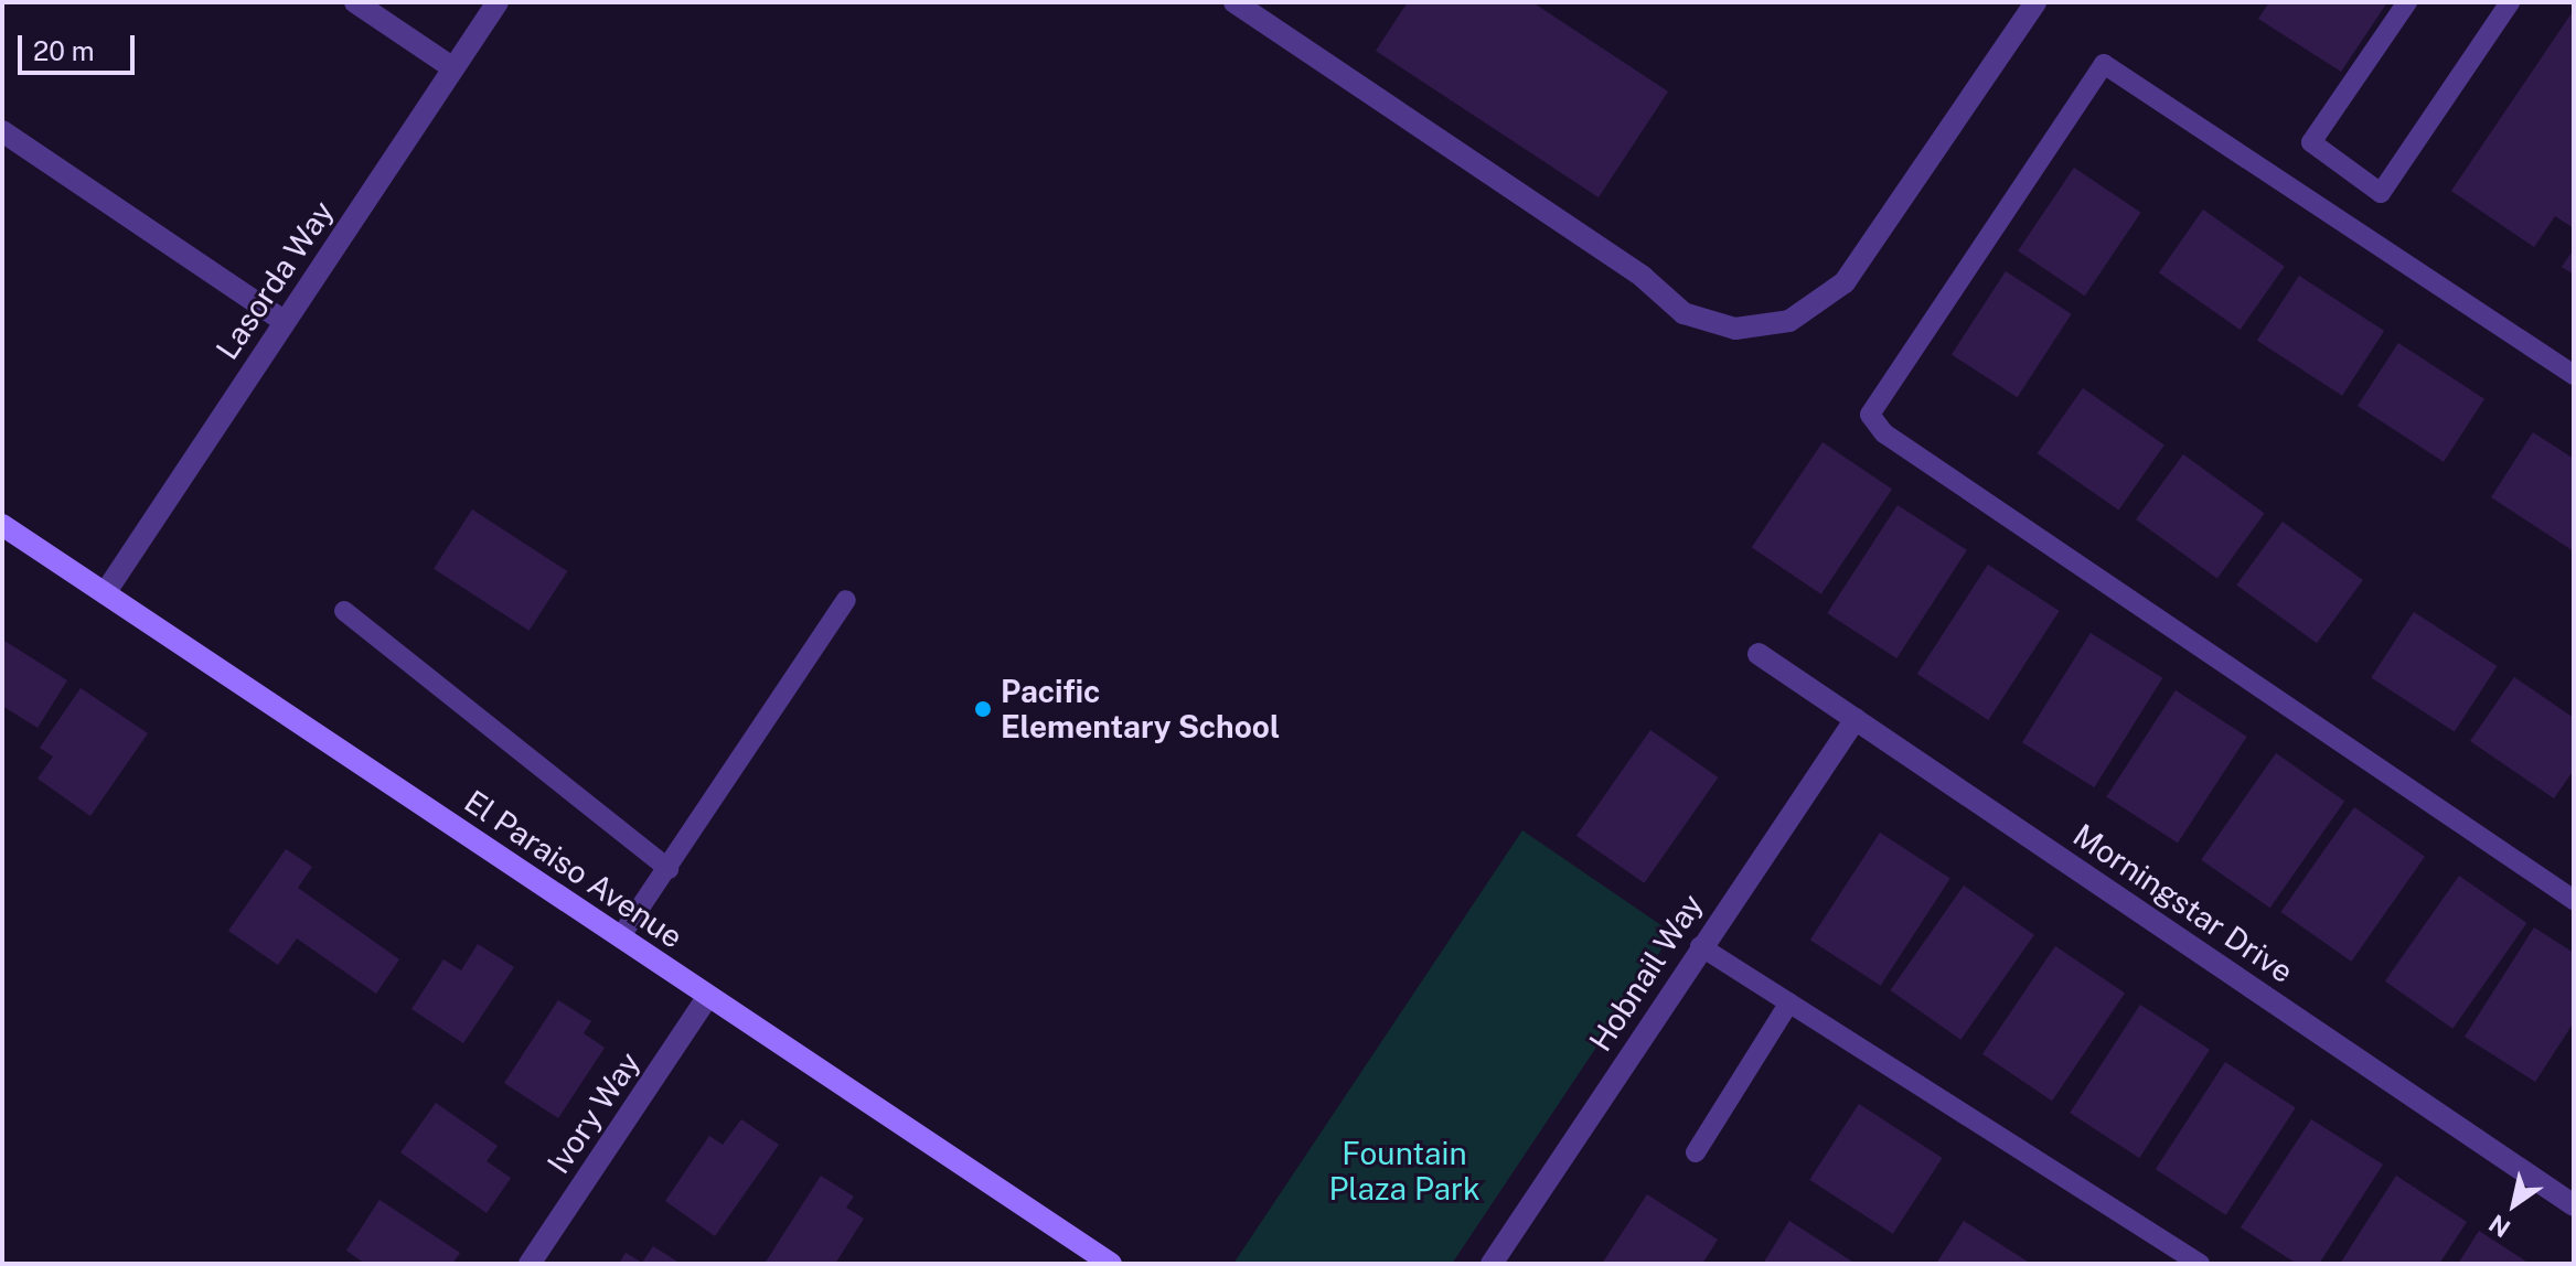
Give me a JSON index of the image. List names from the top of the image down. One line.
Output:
{"streets":{"street":["Lasorda Way","El Paraiso Avenue","Morningstar Drive","Hobnail Way","Ivory Way"]},"crossings":[["Lasorda Way","El Paraiso Avenue"],["El Paraiso Avenue","Ivory Way"],["Morningstar Drive","Hobnail Way"]],"parks":["Fountain Plaza Park"],"places":["Pacific Elementary School"],"scale_bar":"20 m","north":"bottom left"}
